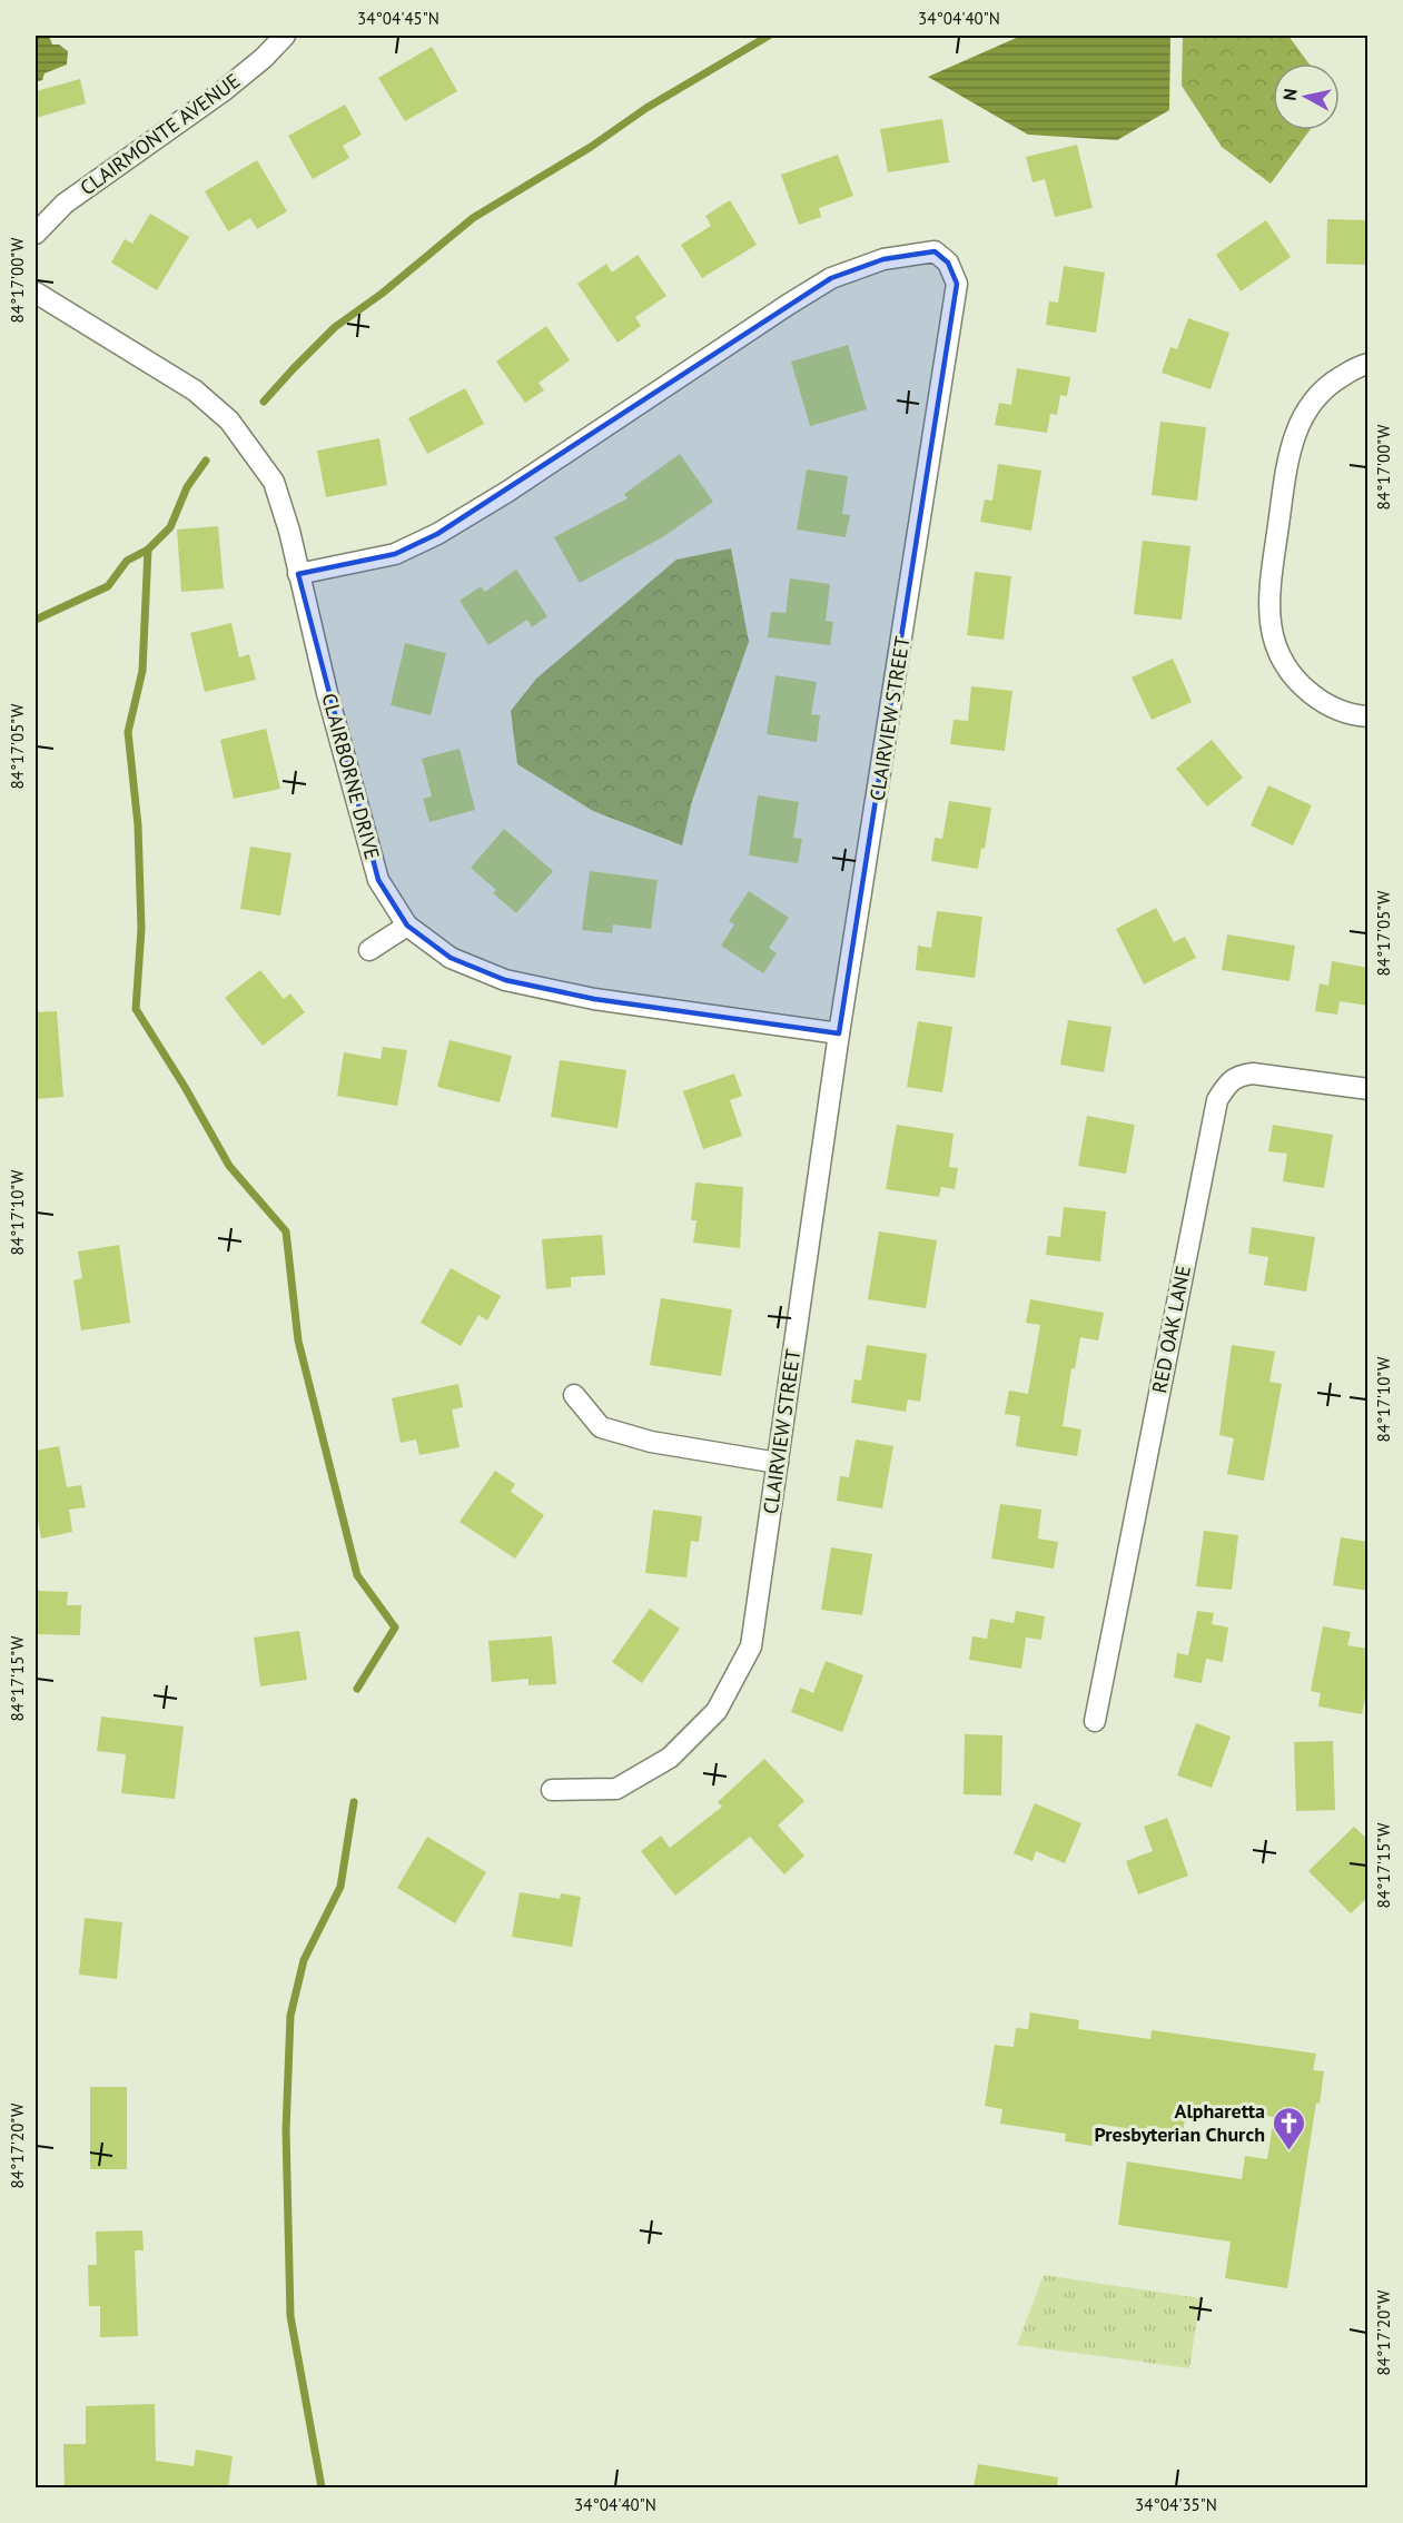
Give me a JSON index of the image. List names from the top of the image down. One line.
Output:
{"streets":{"street":["CLAIRMONTE AVENUE","CLAIRVIEW STREET","CLAIRBORNE DRIVE","RED OAK LANE"]},"crossings":[["CLAIRVIEW STREET","CLAIRBORNE DRIVE"]],"places":{"church":["Alpharetta Presbyterian Church"]},"north":"left","coordinates":["34°04'45\"N","34°04'40\"N","84°17'00\"W","84°17'05\"W","84°17'10\"W","84°17'15\"W","84°17'20\"W","34°04'35\"N"]}
